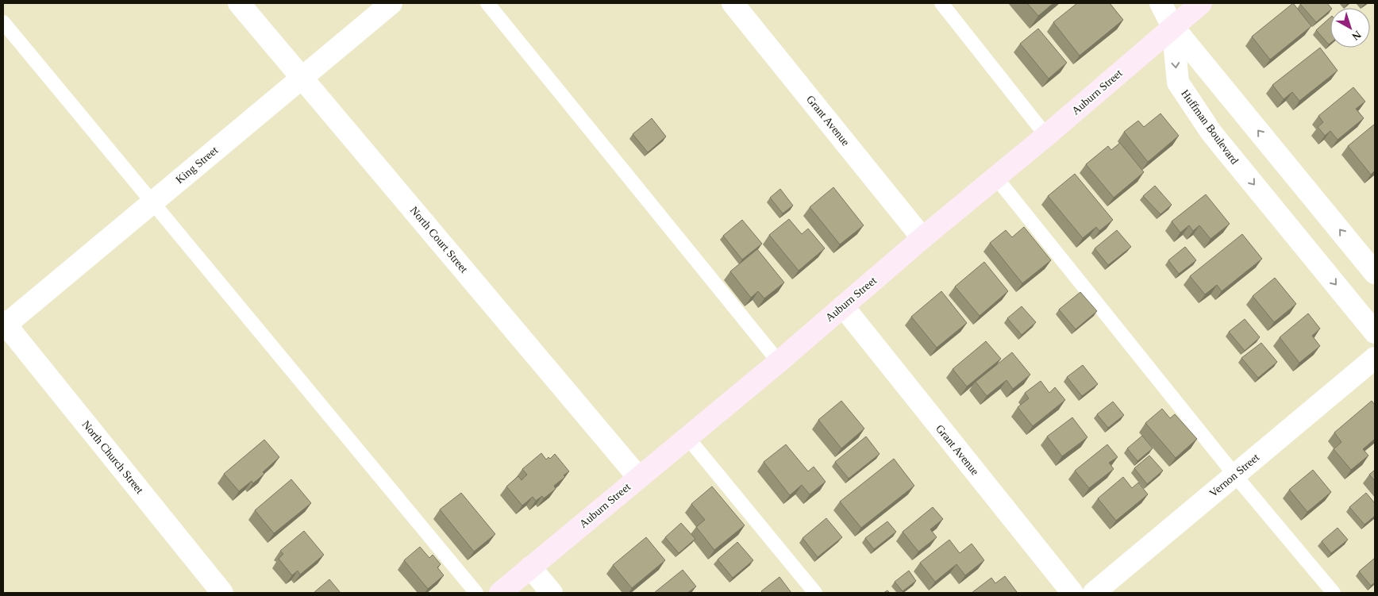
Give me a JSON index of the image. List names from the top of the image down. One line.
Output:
{"streets":{"main road":["Auburn Street"],"street":["Grant Avenue","Huffman Boulevard","King Street","North Court Street","North Church Street","Vernon Street"]},"crossings":[["Auburn Street","Grant Avenue"],["Auburn Street","Huffman Boulevard"],["Auburn Street","North Court Street"],["King Street","North Court Street"],["King Street","North Church Street"]],"north":"bottom right"}
